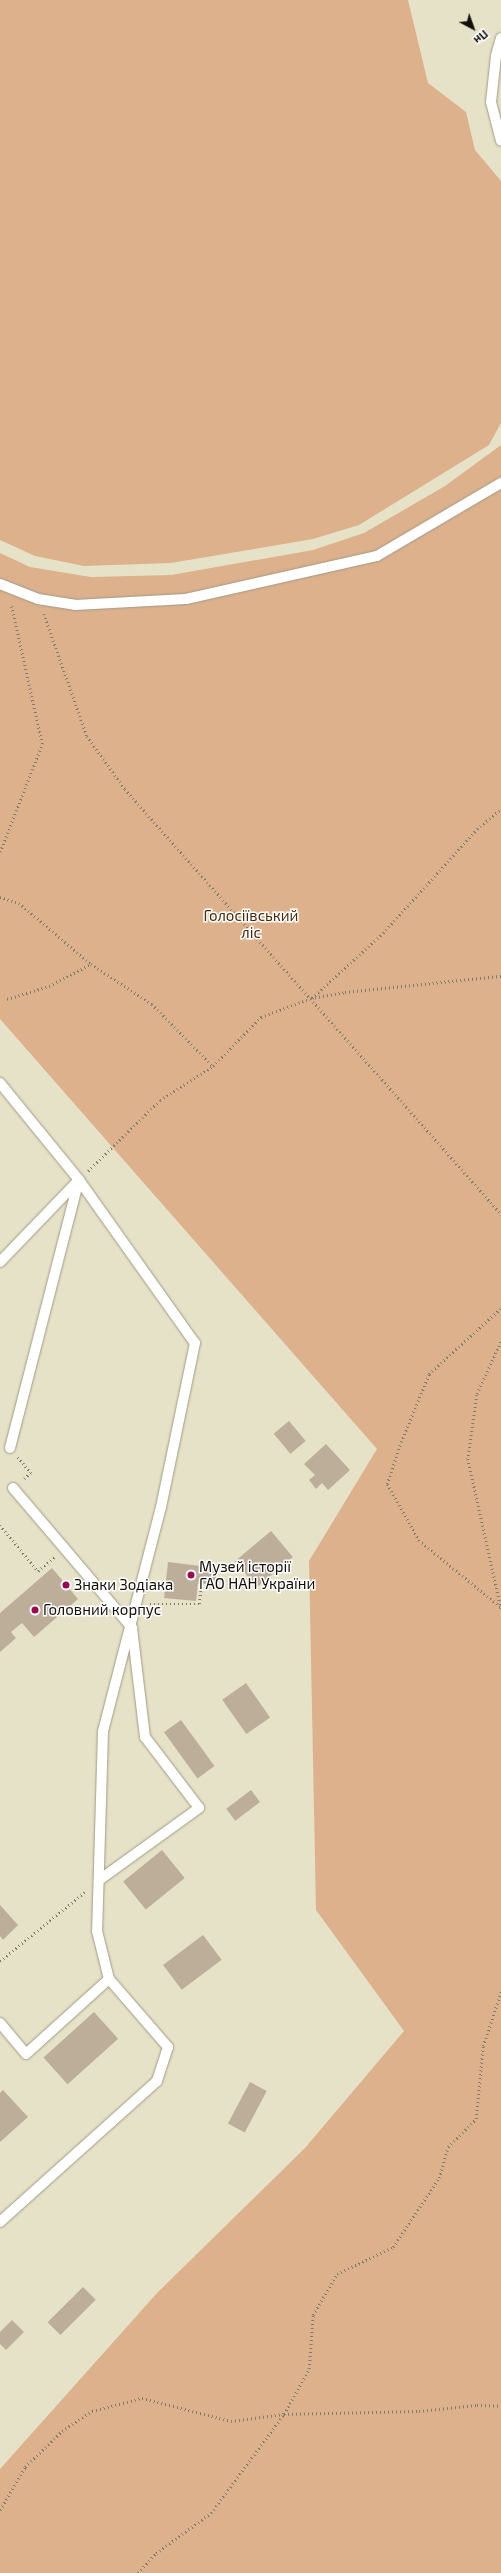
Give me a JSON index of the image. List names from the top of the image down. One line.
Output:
{"parks":["Голосіївський ліс"],"places":["Музей історії ГАО НАН України","Знаки Зодіака","Головний корпус"],"north":"bottom right"}
